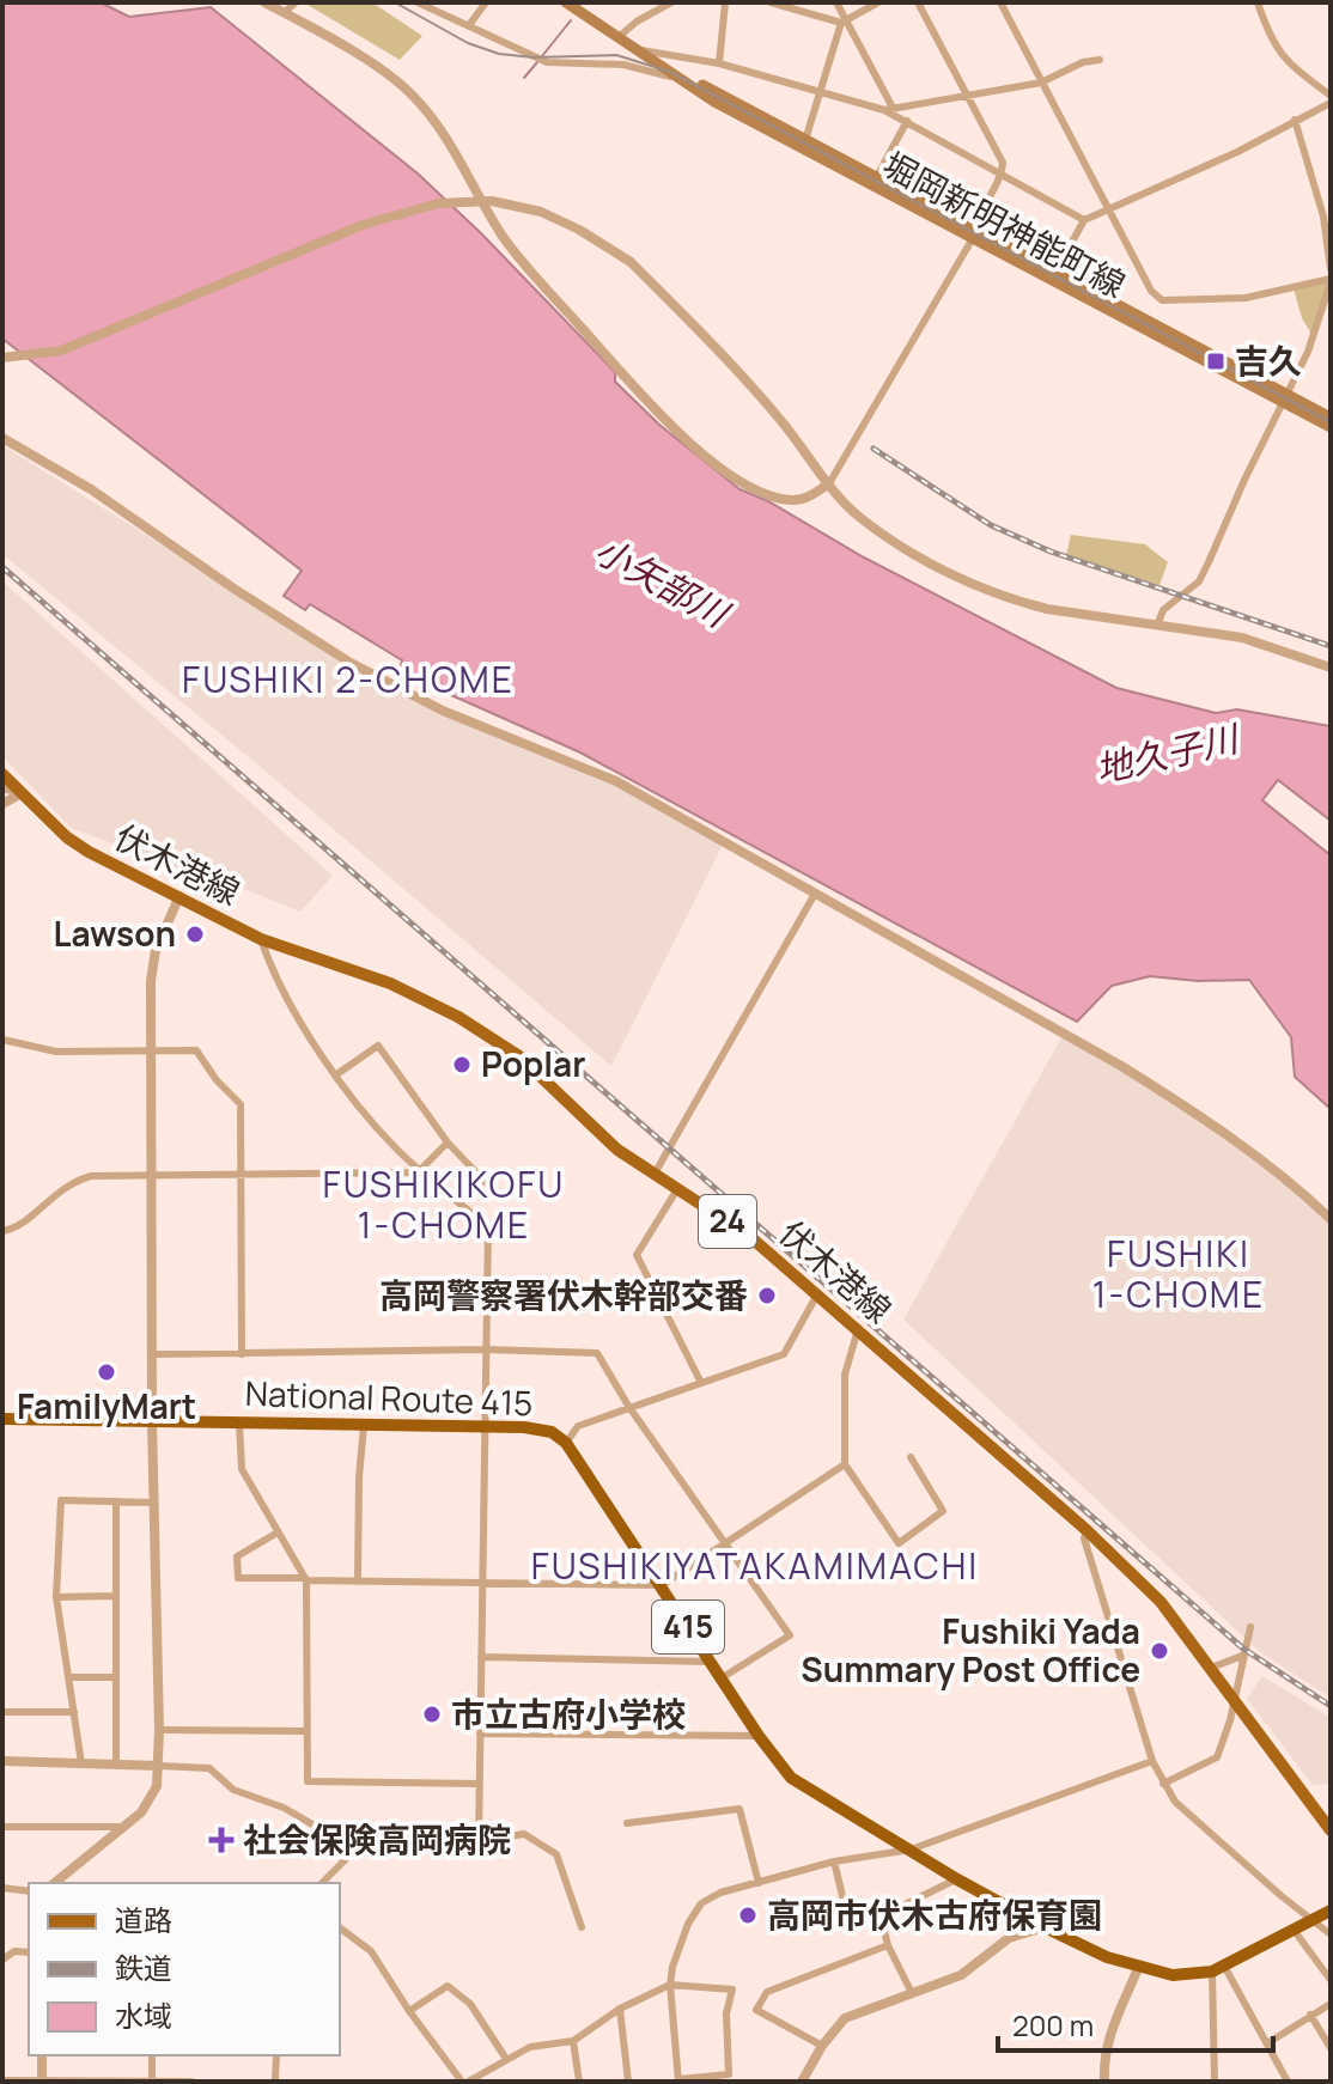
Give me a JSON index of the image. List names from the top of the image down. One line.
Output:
{"streets":{"highway":["National Route 415","415"],"main road":["堀岡新明神能町線","伏木港線","24"]},"districts":["FUSHIKI 2-CHOME","FUSHIKIKOFU 1-CHOME","FUSHIKI 1-CHOME","FUSHIKIYATAKAMIMACHI"],"water":["小矢部川","地久子川"],"places":{"transit":["吉久"],"other":["Lawson","Poplar","高岡警察署伏木幹部交番","FamilyMart","Fushiki Yada Summary Post Office","市立古府小学校","高岡市伏木古府保育園"],"health":["社会保険高岡病院"]},"legend":["道路","鉄道","水域"],"scale_bar":"200 m"}
